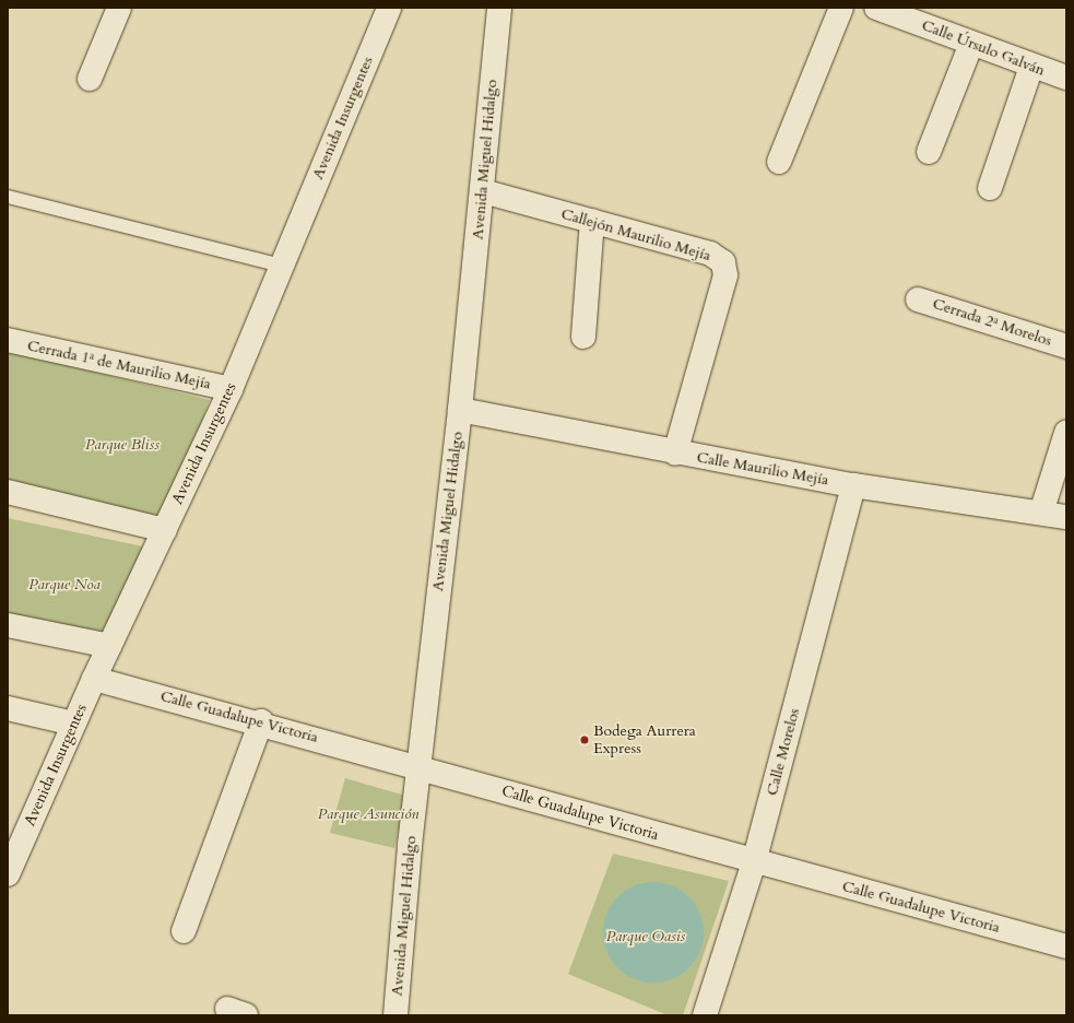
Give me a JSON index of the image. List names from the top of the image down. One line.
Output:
{"streets":{"street":["Calle Úrsulo Galván","Avenida Insurgentes","Avenida Miguel Hidalgo","Callejón Maurilio Mejía","Cerrada 2ª Morelos","Cerrada 1ª de Maurilio Mejía","Calle Maurilio Mejía","Calle Guadalupe Victoria","Calle Morelos"]},"crossings":[["Avenida Insurgentes","Cerrada 1ª de Maurilio Mejía"],["Avenida Insurgentes","Calle Guadalupe Victoria"],["Avenida Miguel Hidalgo","Callejón Maurilio Mejía"],["Avenida Miguel Hidalgo","Calle Maurilio Mejía"],["Avenida Miguel Hidalgo","Calle Guadalupe Victoria"],["Callejón Maurilio Mejía","Calle Maurilio Mejía"],["Calle Maurilio Mejía","Calle Morelos"],["Calle Guadalupe Victoria","Calle Morelos"]],"parks":["Parque Bliss","Parque Noa","Parque Asunción","Parque Oasis"],"places":["Bodega Aurrera Express"]}
